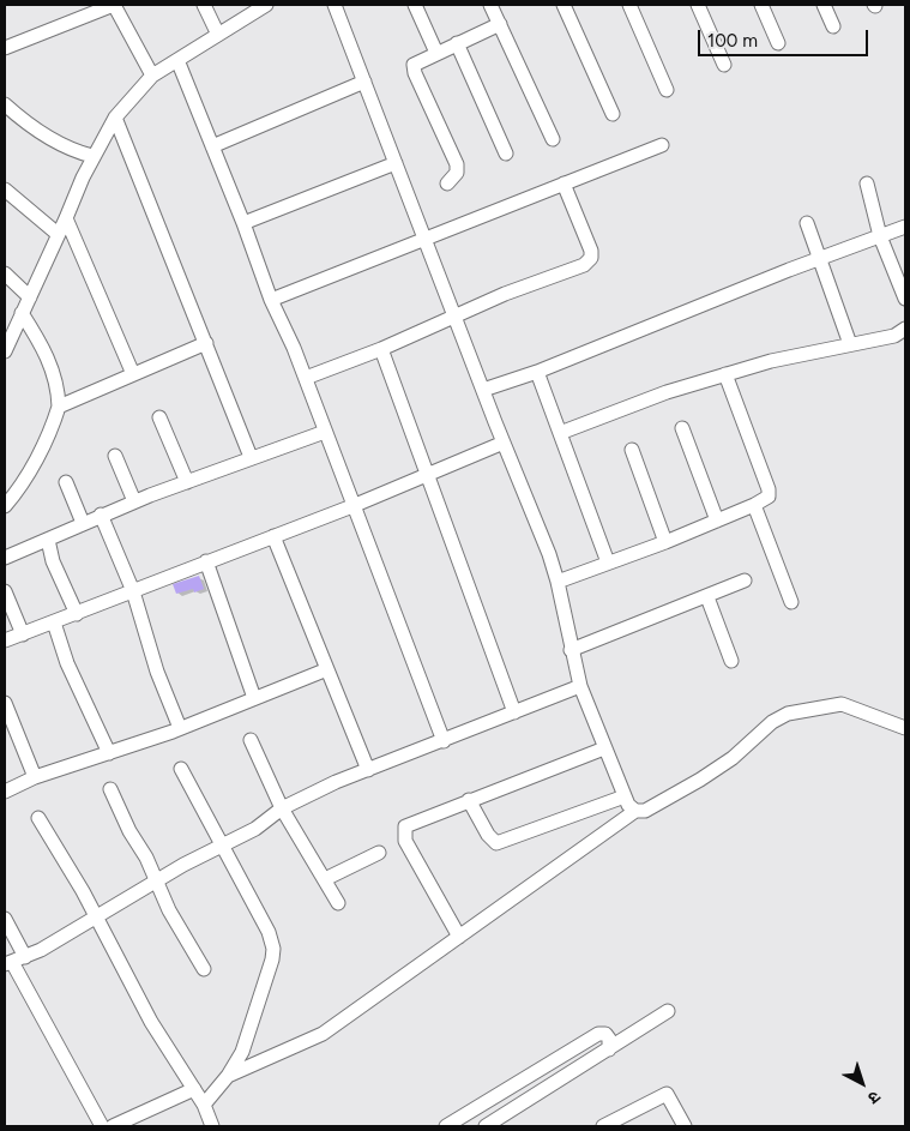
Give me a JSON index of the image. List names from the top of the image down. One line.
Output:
{"scale_bar":"100 m","north":"bottom right"}
